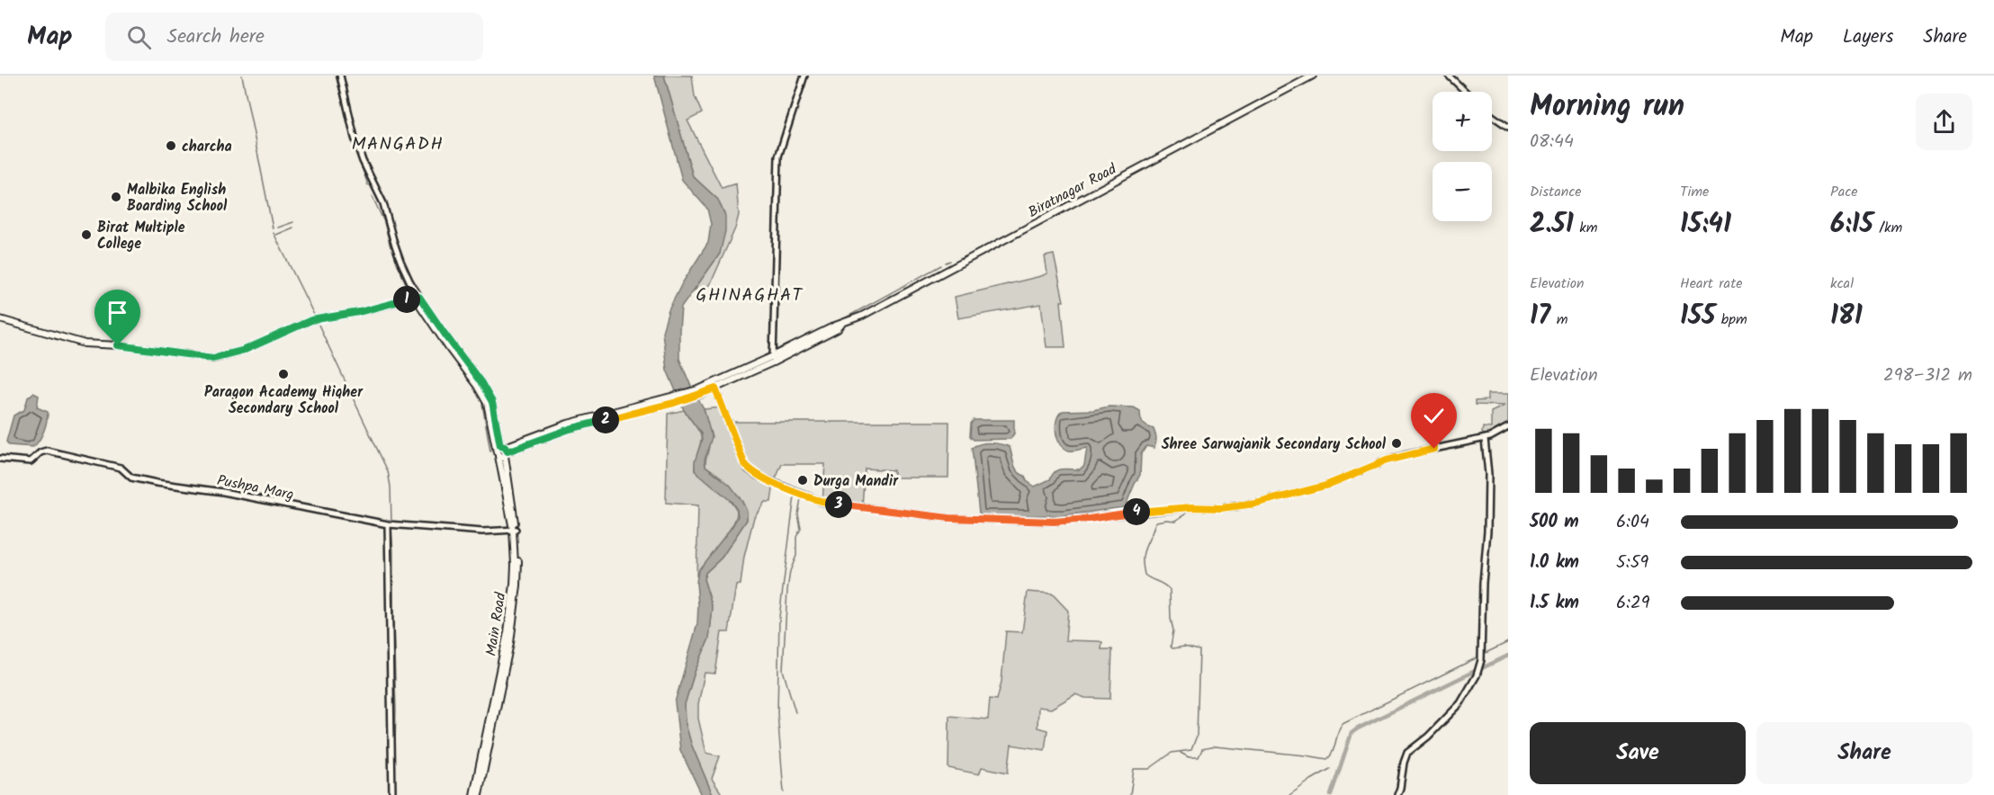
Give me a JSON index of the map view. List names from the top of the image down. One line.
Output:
{"streets":{"main road":["Biratnagar Road","Main Road"],"street":["Pushpa Marg"]},"crossings":[["Biratnagar Road","Main Road"],["Pushpa Marg","Main Road"]],"districts":["MANGADH","GHINAGHAT"],"places":["charcha","Malbika English Boarding School","Birat Multiple College","Paragon Academy Higher Secondary School","Shree Sarwajanik Secondary School","Durga Mandir"],"page":{"header":"Map","search":"Search here","nav":["Map","Layers","Share"],"heading":["Morning run","08:44"],"map_buttons":["+","−"],"stats":[["Distance","2.51 km"],["Time","15:41"],["Pace","6:15 /km"],["Elevation","17 m"],["Heart rate","155 bpm"],["kcal","181"]],"pins":["1","2","3","4"],"chart":["Elevation","298–312 m"],"list":[{"name":"500 m","note":"6:04"},{"name":"1.0 km","note":"5:59"},{"name":"1.5 km","note":"6:29"}],"buttons":["Save","Share"]}}
